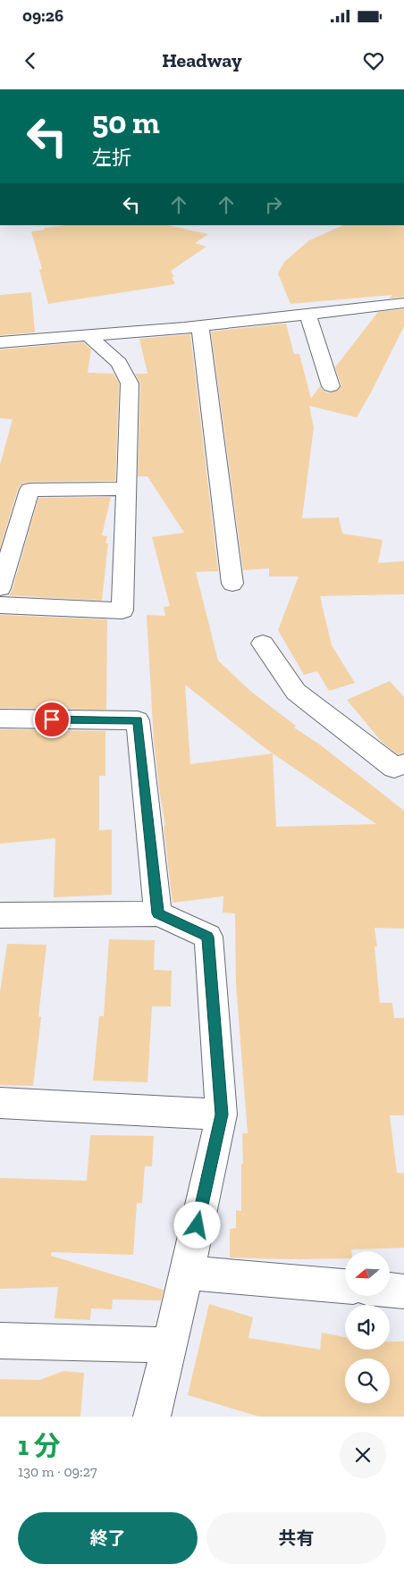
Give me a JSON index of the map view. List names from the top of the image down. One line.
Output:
{"north":"left","page":{"status":"09:26","header":"Headway","turn":["50 m","左折"],"heading":["1 分","130 m · 09:27"],"buttons":["終了","共有"]}}
